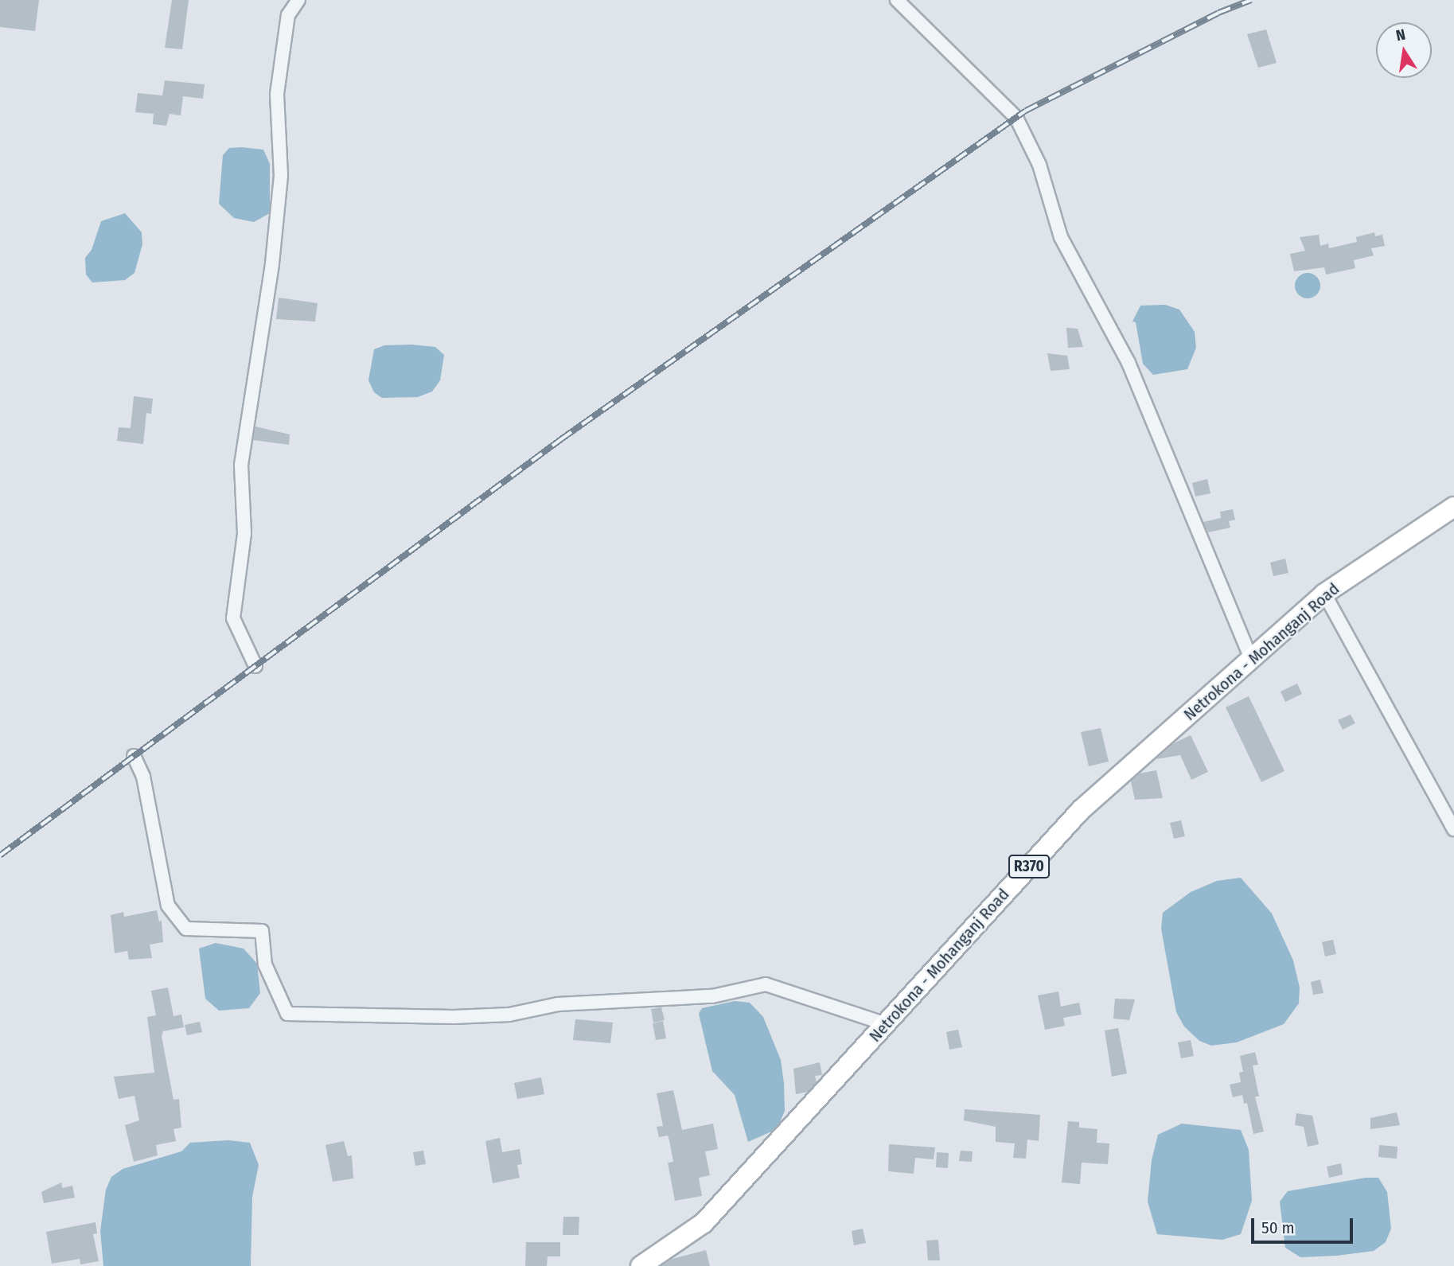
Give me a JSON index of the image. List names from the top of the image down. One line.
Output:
{"streets":{"main road":["Netrokona - Mohanganj Road","R370"]},"scale_bar":"50 m","north":"top"}
